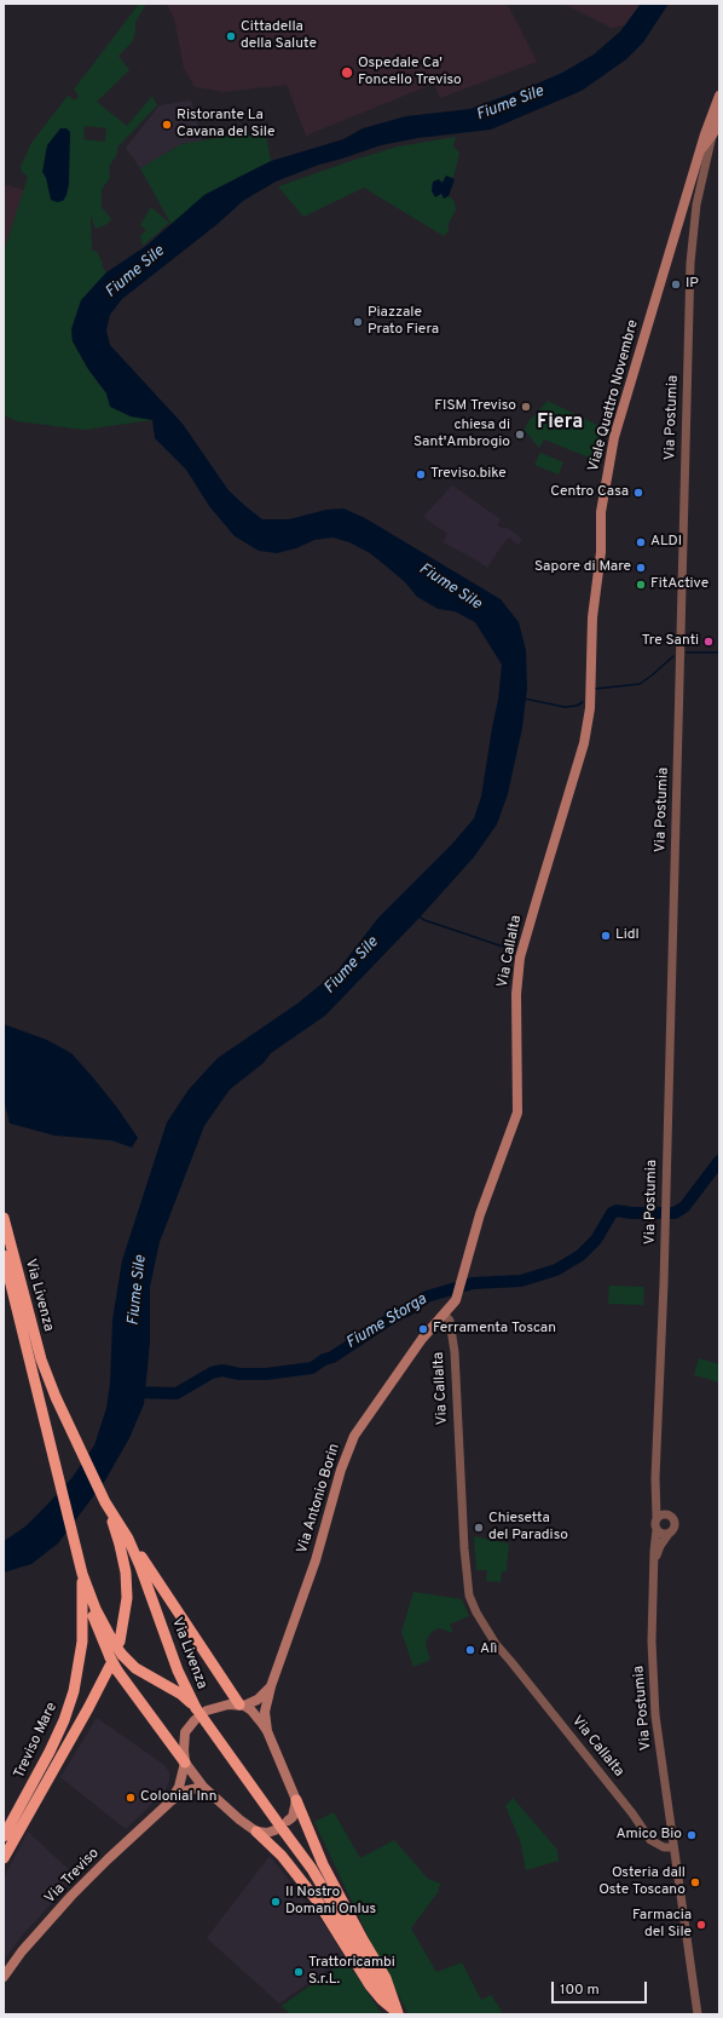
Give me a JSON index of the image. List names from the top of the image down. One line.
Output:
{"streets":{"highway":["Via Livenza","Treviso Mare"],"main road":["Viale Quattro Novembre","Via Callalta","Via Antonio Borin","Via Treviso"],"street":["Via Postumia"]},"crossings":[["Viale Quattro Novembre","Via Callalta"],["Via Postumia","Via Callalta"],["Via Callalta","Via Antonio Borin"],["Via Livenza","Treviso Mare"]],"districts":["Fiera"],"water":["Fiume Sile","Fiume Storga"],"places":["Cittadella della Salute","Ospedale Ca' Foncello Treviso","Ristorante La Cavana del Sile","IP","Piazzale Prato Fiera","FISM Treviso","chiesa di Sant'Ambrogio","Treviso.bike","Centro Casa","ALDI","Sapore di Mare","FitActive","Tre Santi","Lidl","Ferramenta Toscan","Chiesetta del Paradiso","Alì","Colonial Inn","Amico Bio","Osteria dall Oste Toscano","Il Nostro Domani Onlus","Farmacia del Sile","Trattoricambi S.r.L."],"scale_bar":"100 m"}
